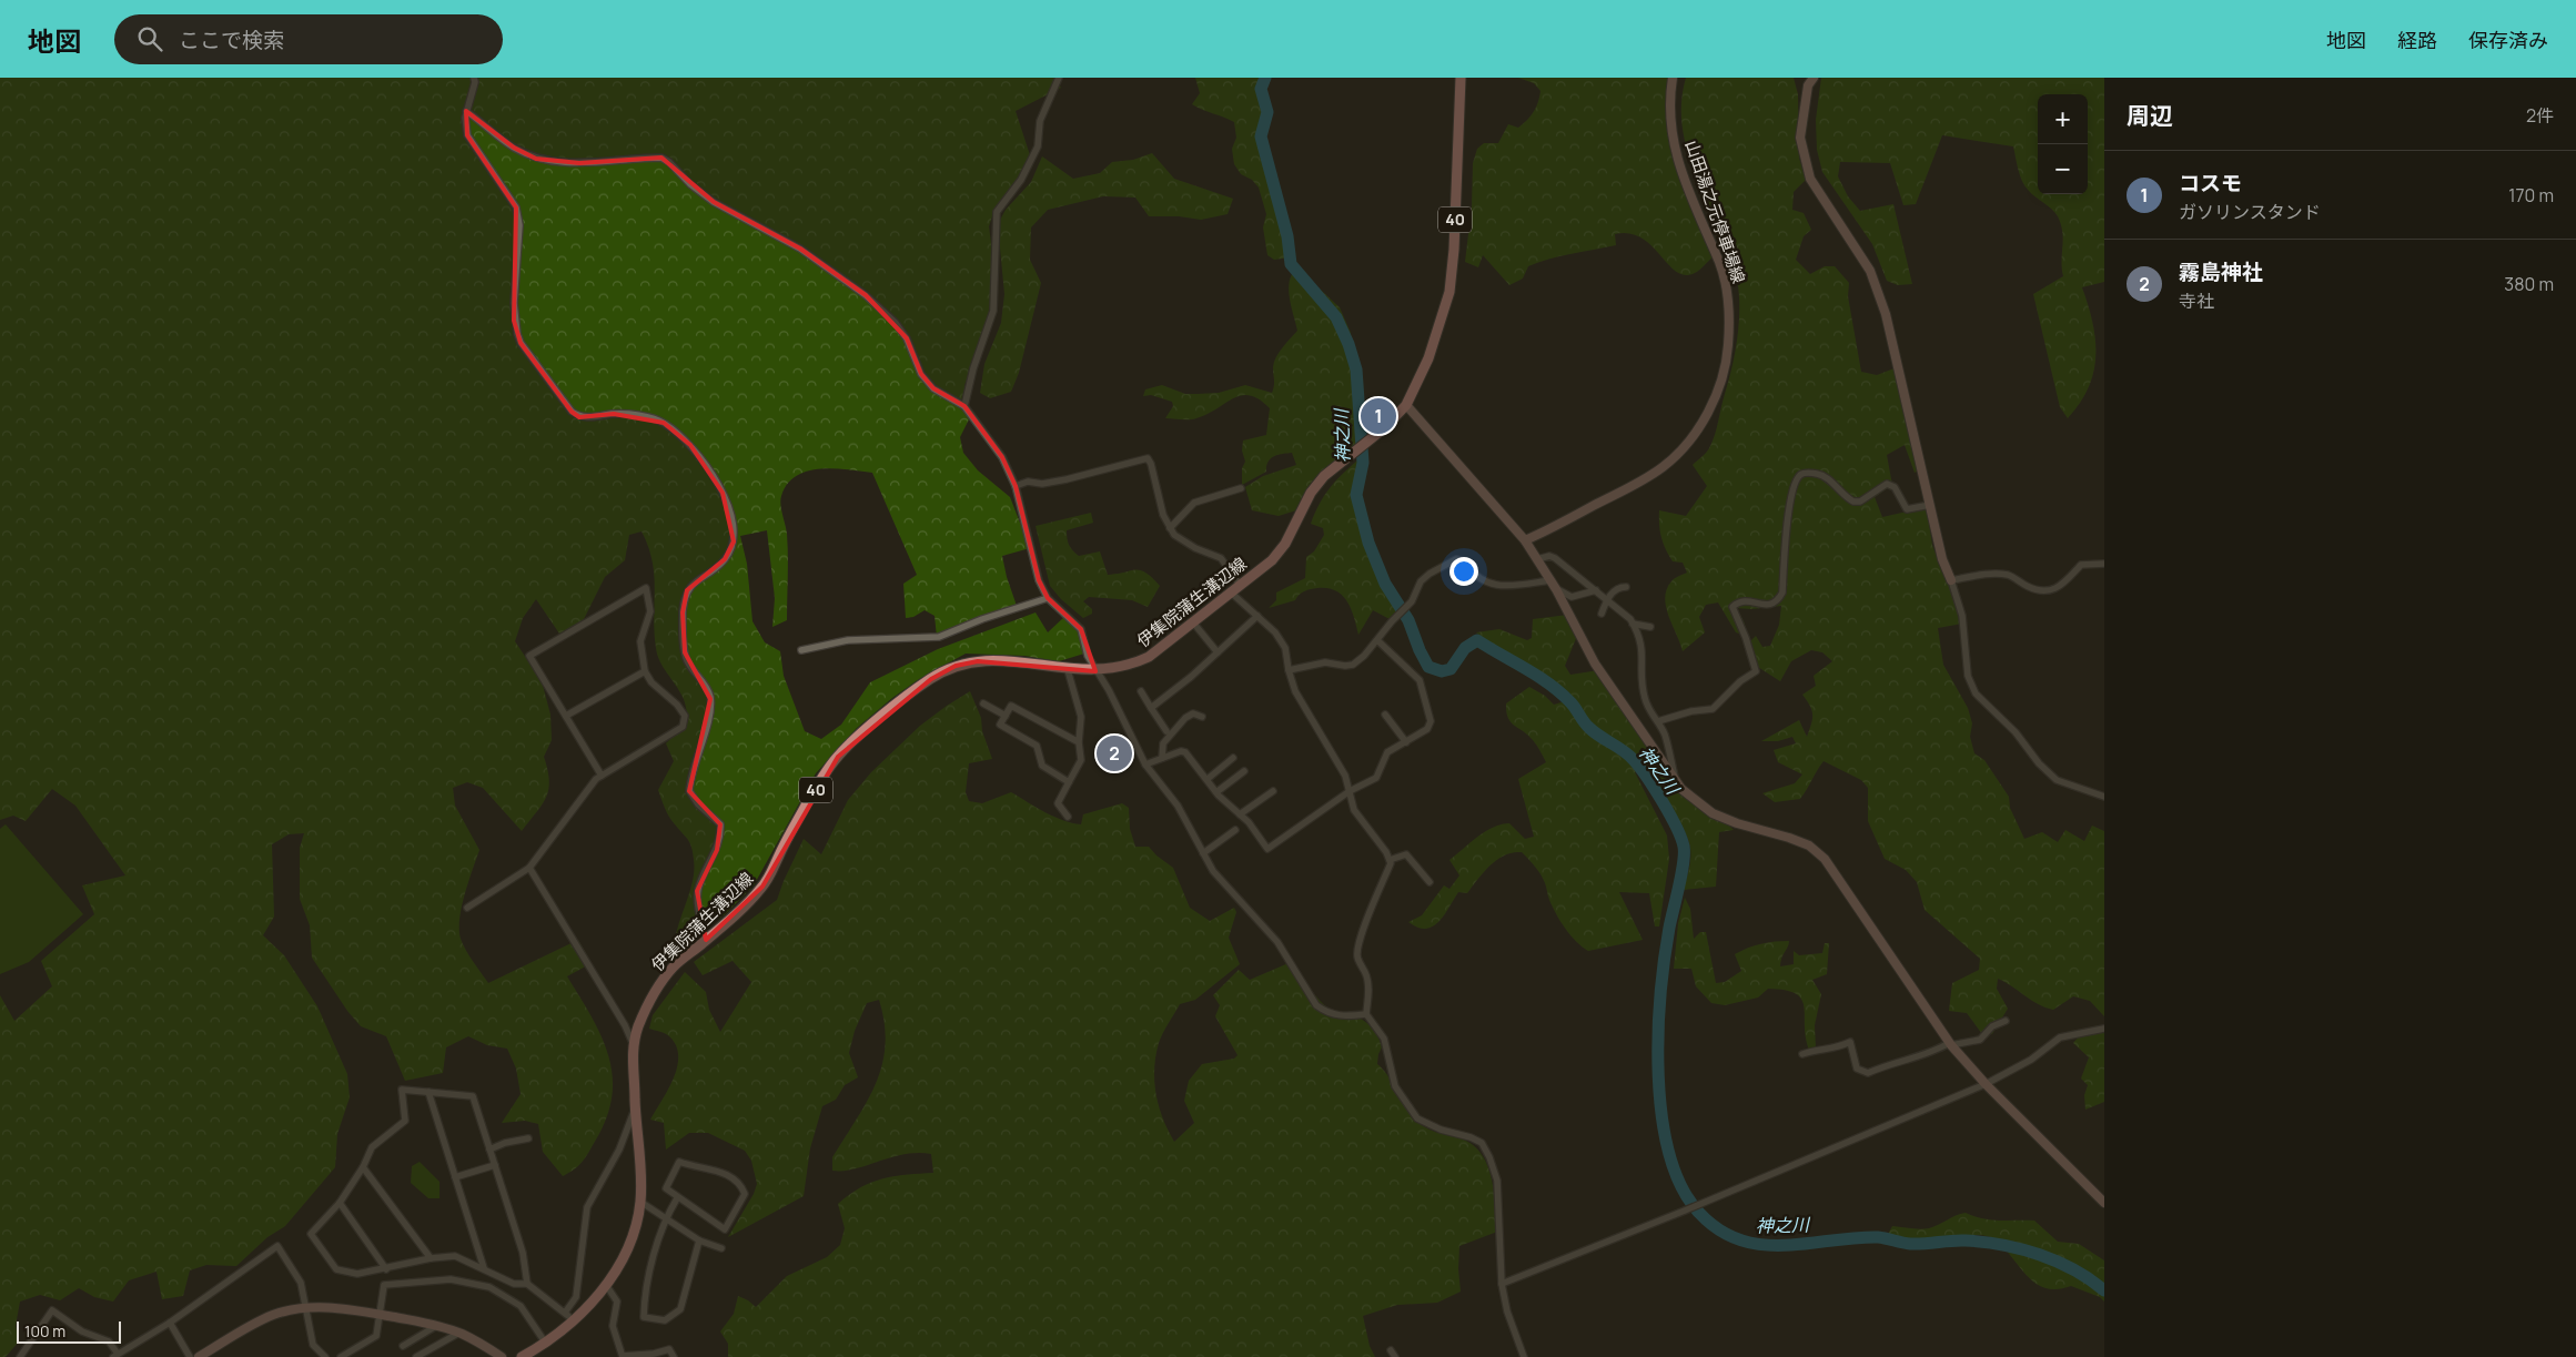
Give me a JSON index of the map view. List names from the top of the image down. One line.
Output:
{"streets":{"main road":["40","伊集院蒲生溝辺線"],"street":["山田湯之元停車場線"]},"water":["神之川"],"scale_bar":"100 m","page":{"header":"地図","search":"ここで検索","nav":["地図","経路","保存済み"],"heading":["周辺","2件"],"map_buttons":["+","−"],"list":[{"mark":"1","name":"コスモ","note":"ガソリンスタンド","value":"170 m"},{"mark":"2","name":"霧島神社","note":"寺社","value":"380 m"}],"pins":["1","2"],"scale":"100 m"}}
